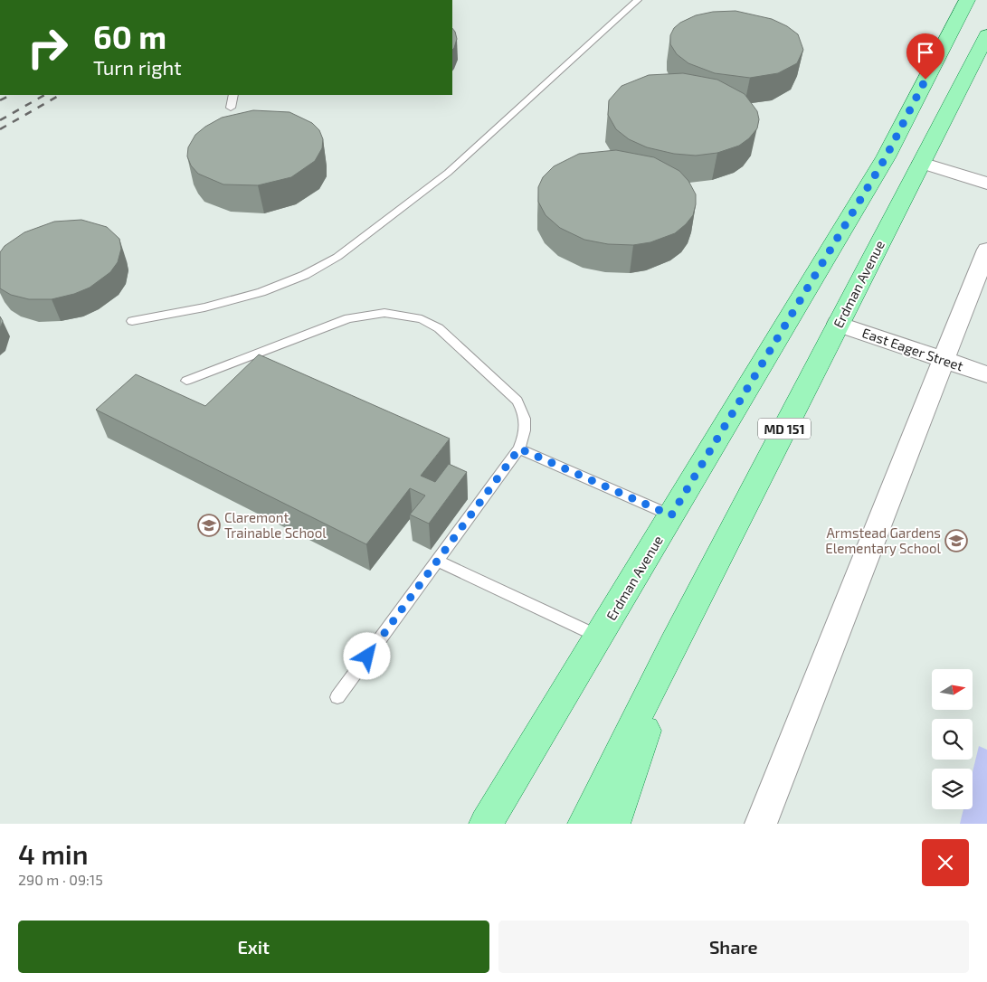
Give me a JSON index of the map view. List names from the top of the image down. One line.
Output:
{"streets":{"main road":["Erdman Avenue","MD 151"],"street":["East Eager Street"]},"crossings":[["Erdman Avenue","East Eager Street"]],"places":{"school or university":["Claremont Trainable School","Armstead Gardens Elementary School"]},"north":"right","page":{"turn":["60 m","Turn right"],"heading":["4 min","290 m · 09:15"],"buttons":["Exit","Share"]}}
